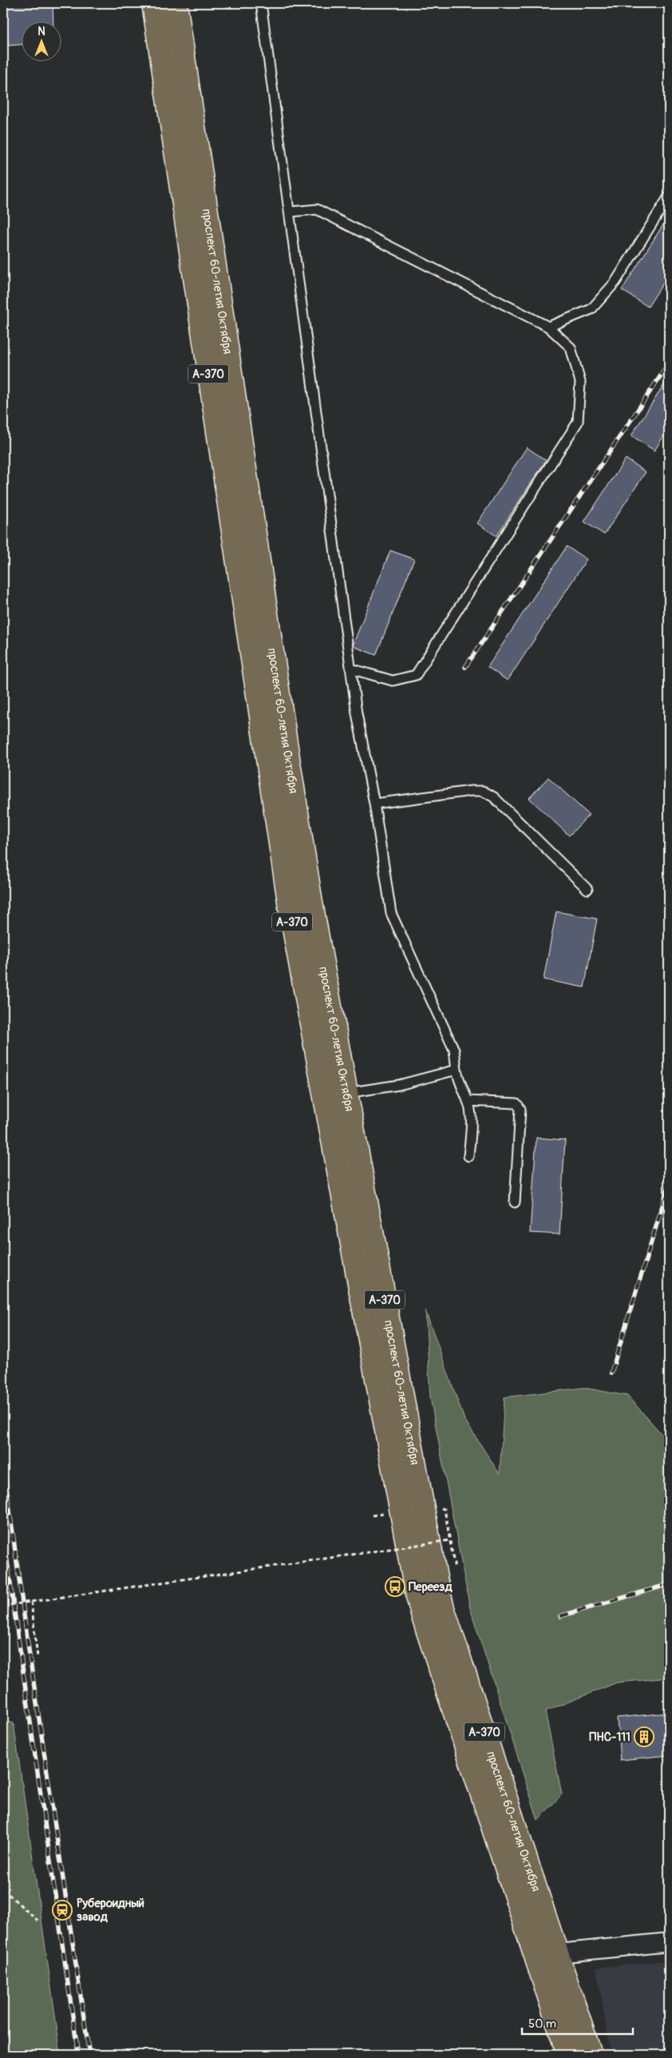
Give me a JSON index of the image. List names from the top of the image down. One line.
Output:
{"streets":{"highway":["проспект 60-летия Октября","А-370"]},"places":{"bus stop":["Переезд"],"building":["ПНС-111"],"station":["Рубероидный завод"]},"scale_bar":"50 m","north":"top"}
